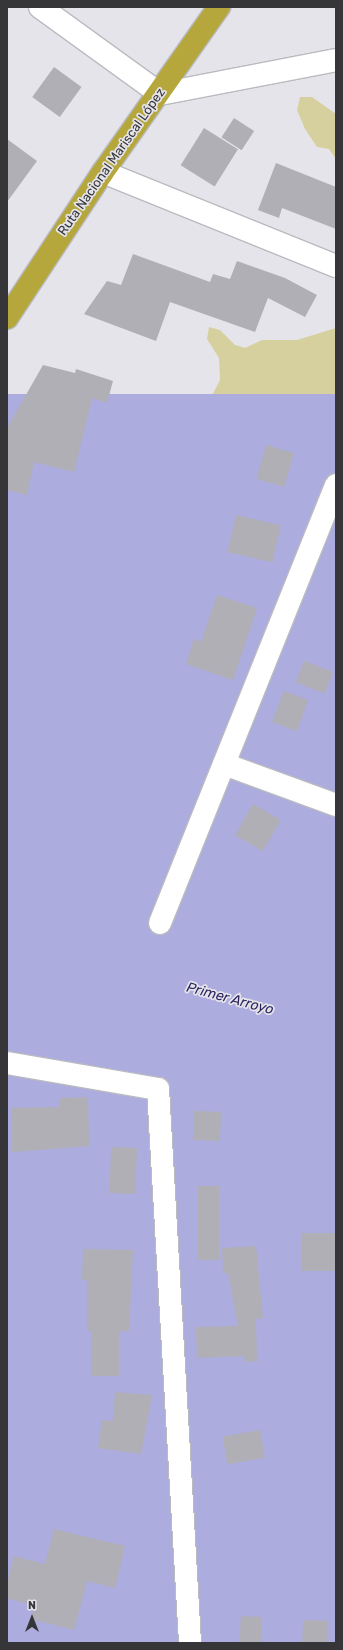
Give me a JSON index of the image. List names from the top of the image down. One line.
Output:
{"streets":{"highway":["Ruta Nacional Mariscal López"]},"water":["Primer Arroyo"],"north":"top"}
